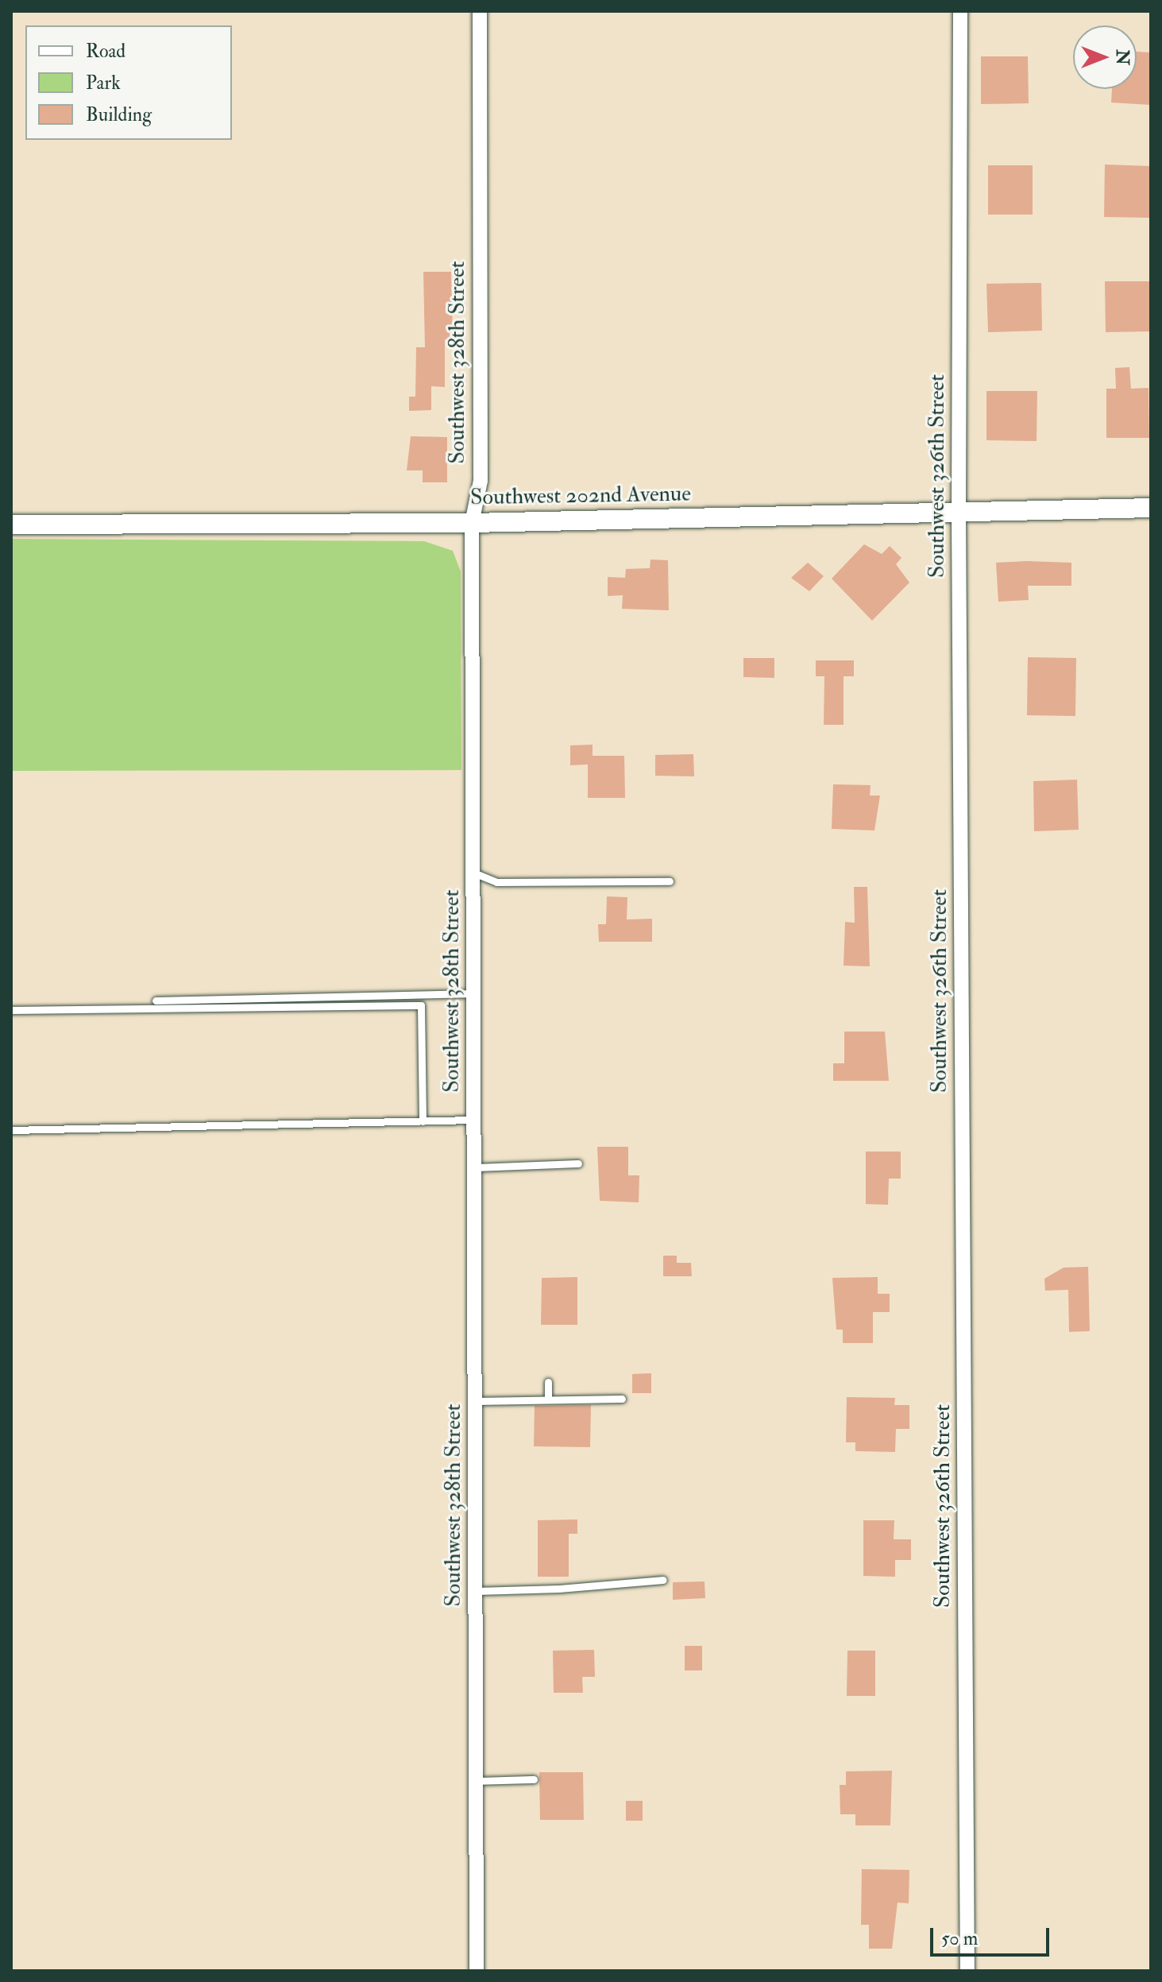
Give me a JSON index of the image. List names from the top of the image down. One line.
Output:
{"streets":{"street":["Southwest 328th Street","Southwest 326th Street","Southwest 202nd Avenue"]},"crossings":[["Southwest 328th Street","Southwest 202nd Avenue"],["Southwest 326th Street","Southwest 202nd Avenue"]],"legend":["Road","Park","Building"],"scale_bar":"50 m","north":"right"}
